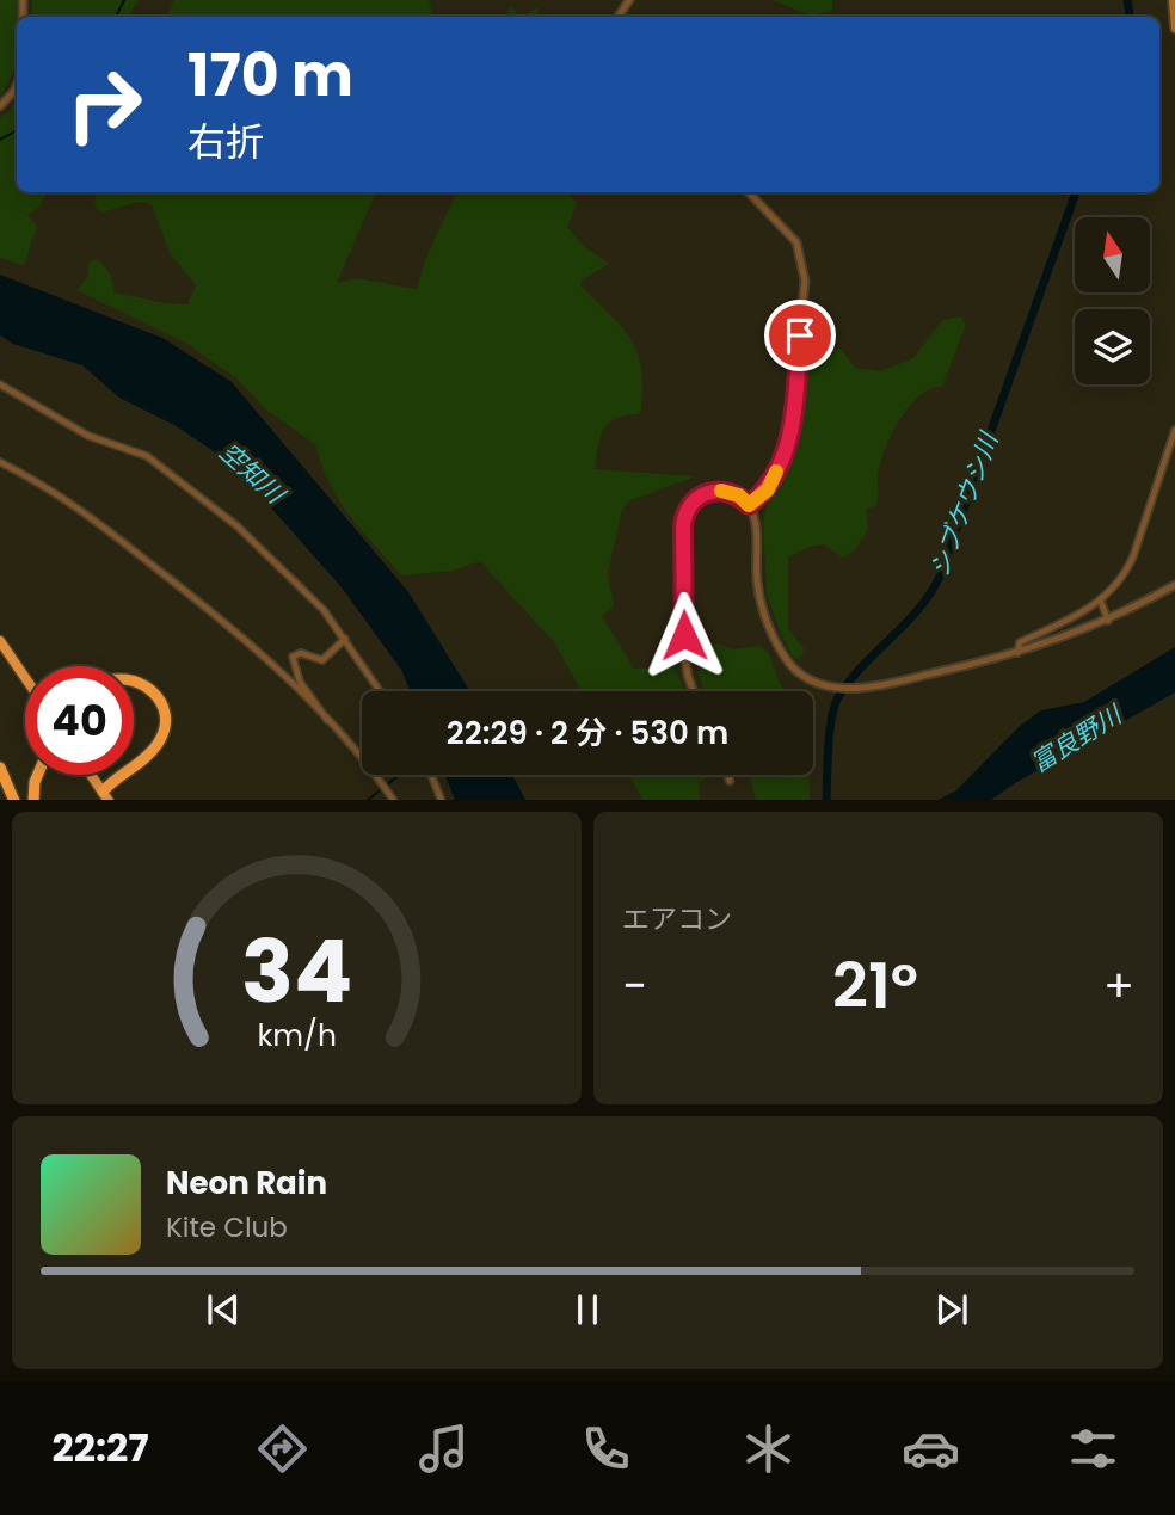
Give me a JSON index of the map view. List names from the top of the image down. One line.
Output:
{"water":["空知川","シブケウシ川","富良野川"],"north":"top","page":{"turn":["170 m","右折"],"limit":"40","trip":"22:29 · 2 分 · 530 m","tile":"エアコン","heat":["−","21°","+"],"song":["Neon Rain","Kite Club"],"tabs":"22:27","gauge":["34","km/h"]}}
